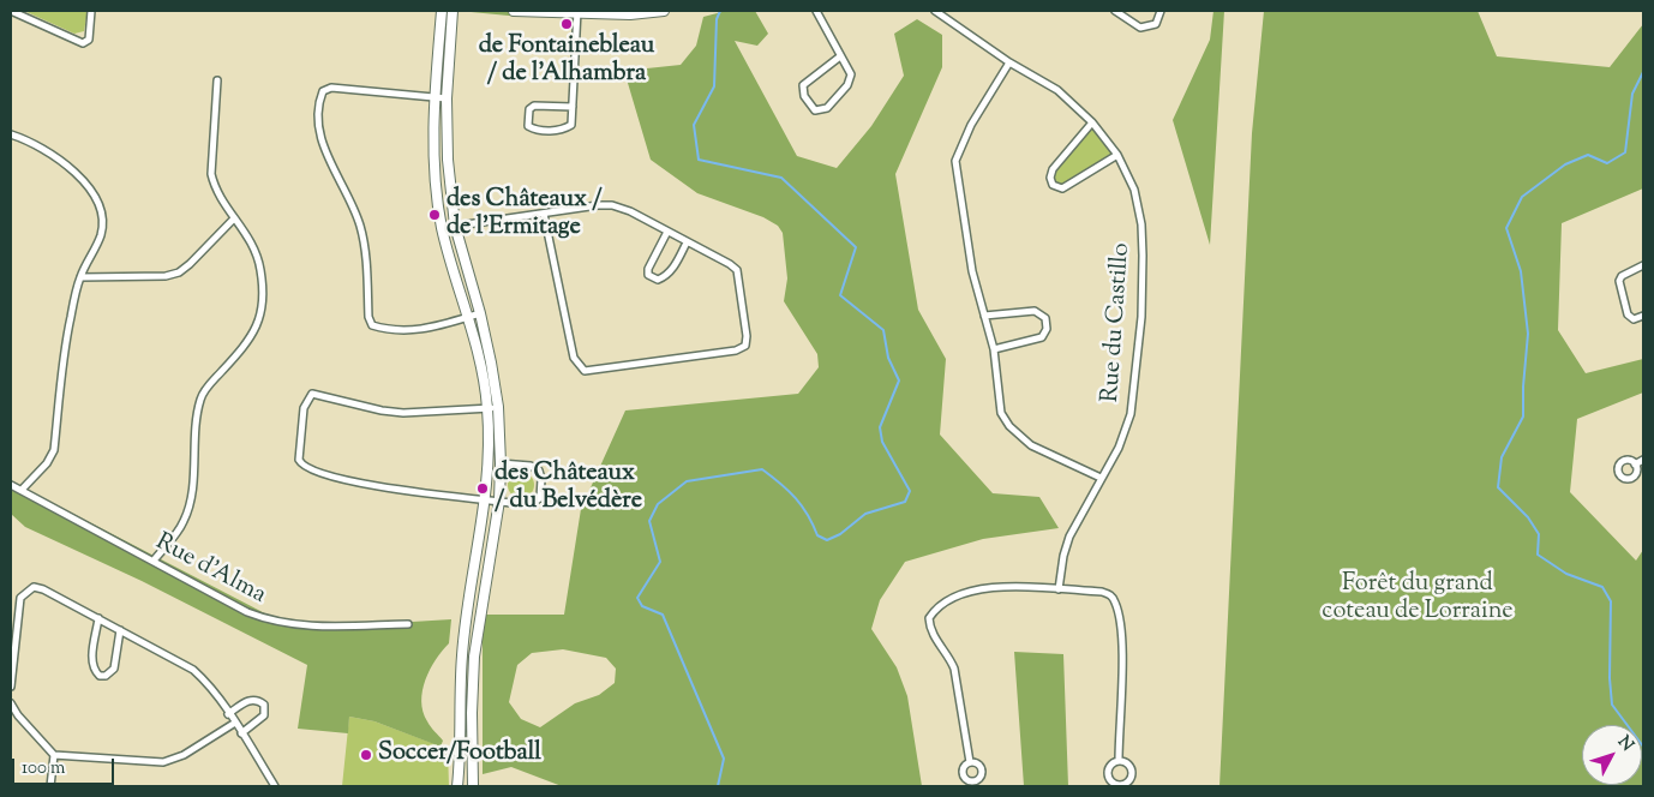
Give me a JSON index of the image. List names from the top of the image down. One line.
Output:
{"streets":{"street":["Rue du Castillo","Rue d'Alma"]},"parks":["Forêt du grand coteau de Lorraine"],"places":["de Fontainebleau / de l'Alhambra","des Châteaux / de l'Ermitage","des Châteaux / du Belvédère","Soccer/Football"],"scale_bar":"100 m","north":"top right"}
